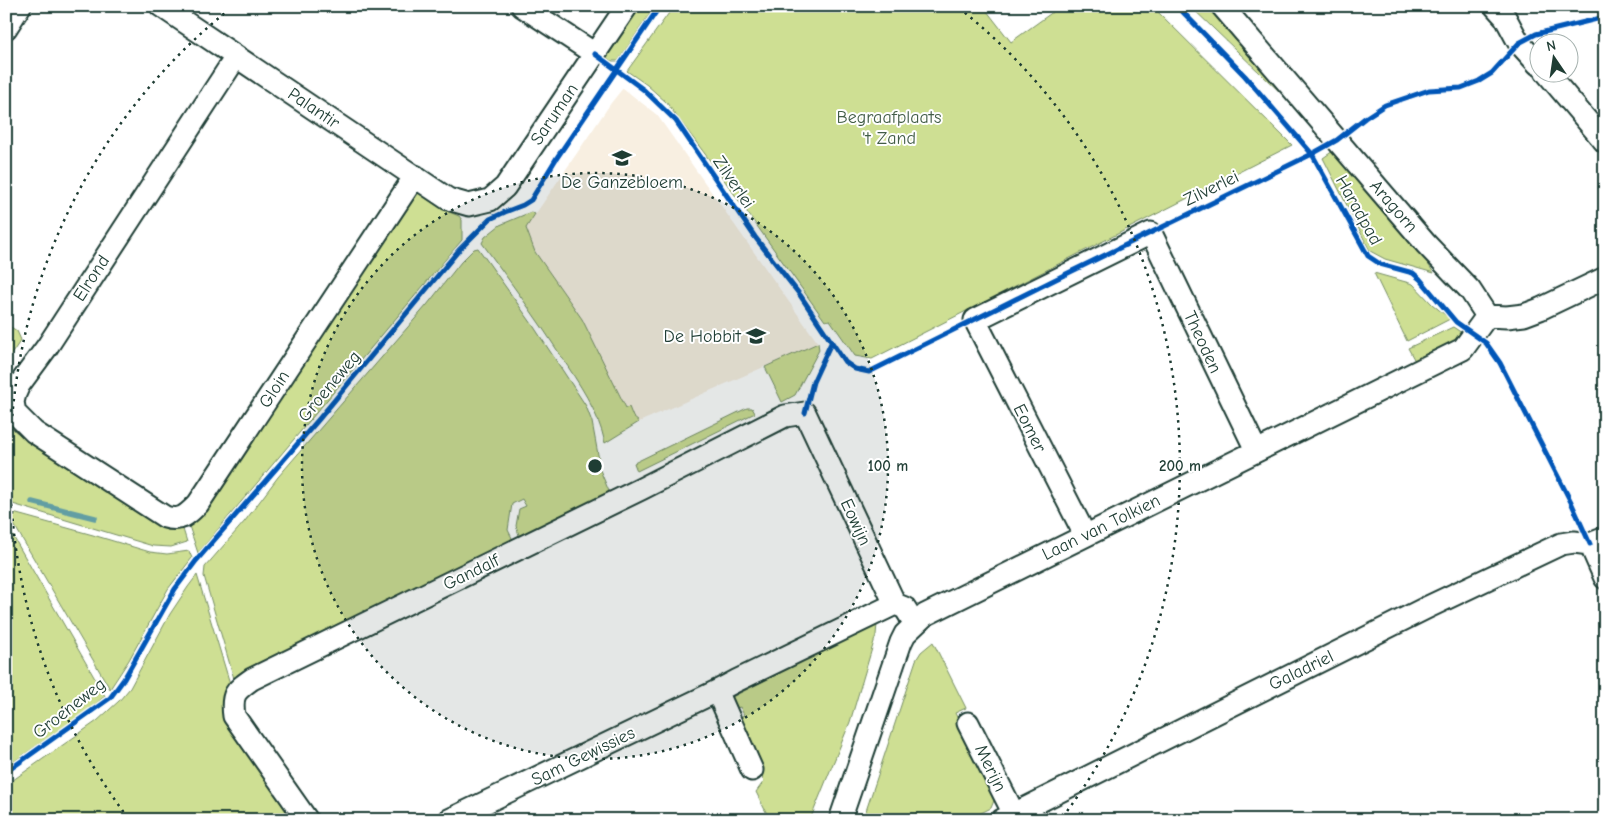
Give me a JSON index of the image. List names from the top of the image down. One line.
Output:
{"streets":{"street":["Palantir","Saruman","Aragorn","Elrond","Theoden","Gloin","Eomer","Eowijn","Laan van Tolkien","Gandalf","Galadriel","Sam Gewissies","Merijn"],"cycle path":["Zilverlei","Haradpad","Groeneweg"]},"crossings":[["Palantir","Saruman"],["Palantir","Elrond"],["Palantir","Gloin"],["Aragorn","Laan van Tolkien"],["Elrond","Gloin"],["Theoden","Eomer"],["Theoden","Laan van Tolkien"],["Eomer","Laan van Tolkien"],["Eowijn","Laan van Tolkien"],["Eowijn","Gandalf"],["Eowijn","Sam Gewissies"],["Galadriel","Merijn"]],"parks":["Begraafplaats 't Zand"],"places":{"school or university":["De Ganzebloem","De Hobbit"]},"north":"top","rings":["100 m","200 m"]}
